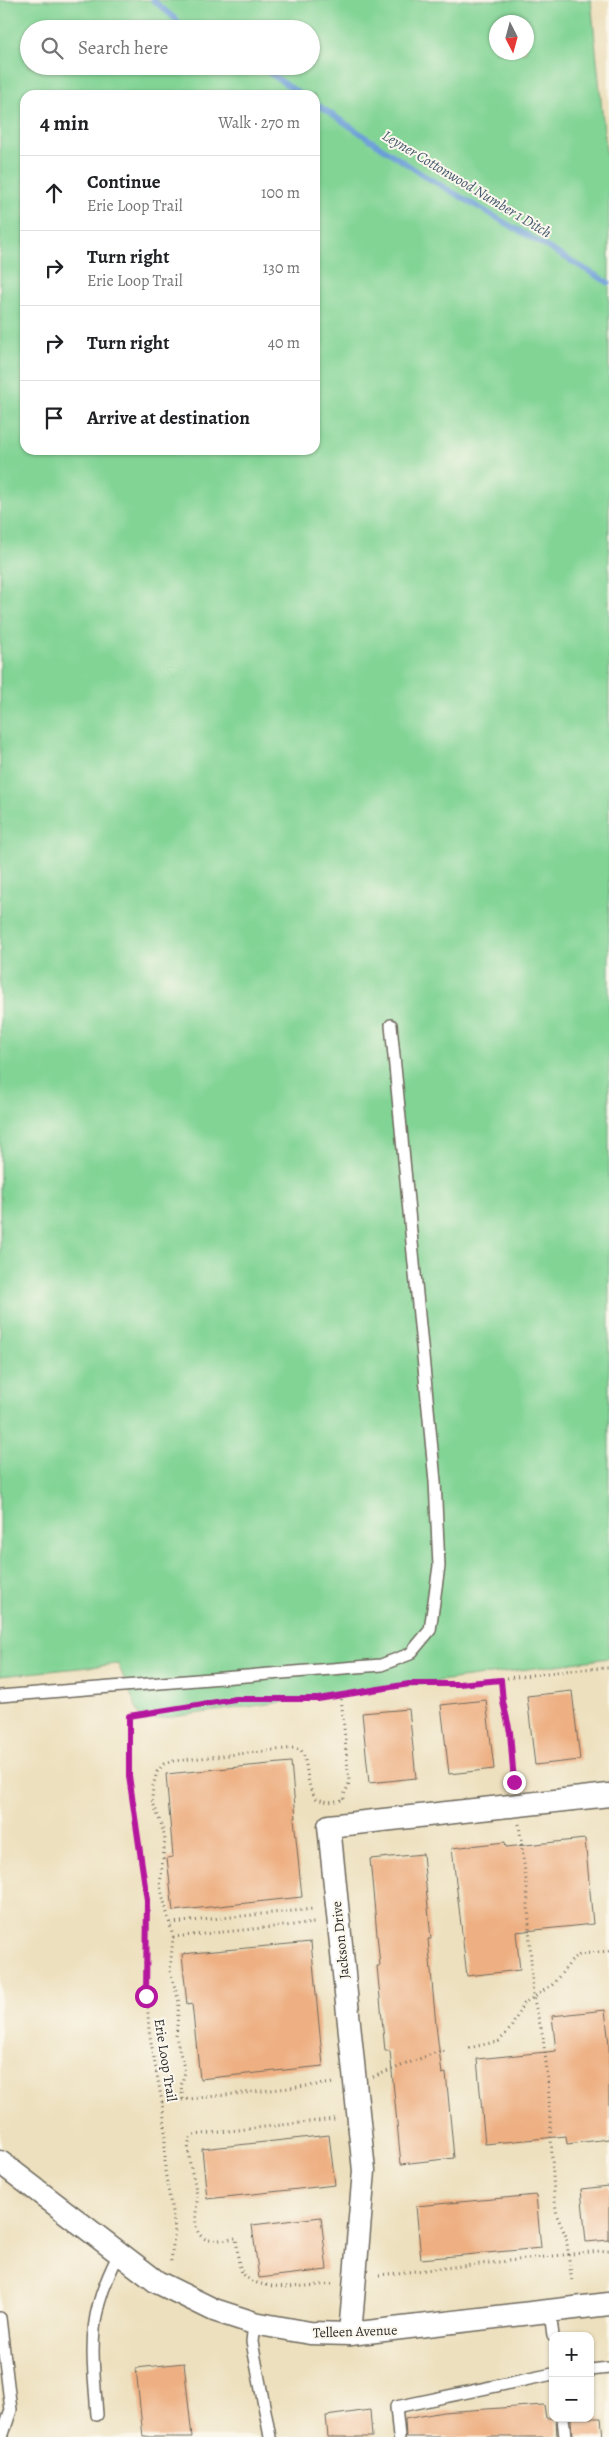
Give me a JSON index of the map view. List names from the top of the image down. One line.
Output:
{"streets":{"street":["Jackson Drive","Telleen Avenue"],"path":["Erie Loop Trail"]},"crossings":[["Jackson Drive","Telleen Avenue"]],"water":["Leyner Cottonwood Number 1 Ditch"],"north":"bottom","page":{"search":"Search here","heading":["4 min","Walk · 270 m"],"list":[["Continue","Erie Loop Trail","100 m"],["Turn right","Erie Loop Trail","130 m"],["Turn right","40 m"],"Arrive at destination"],"map_buttons":["+","−"]}}
